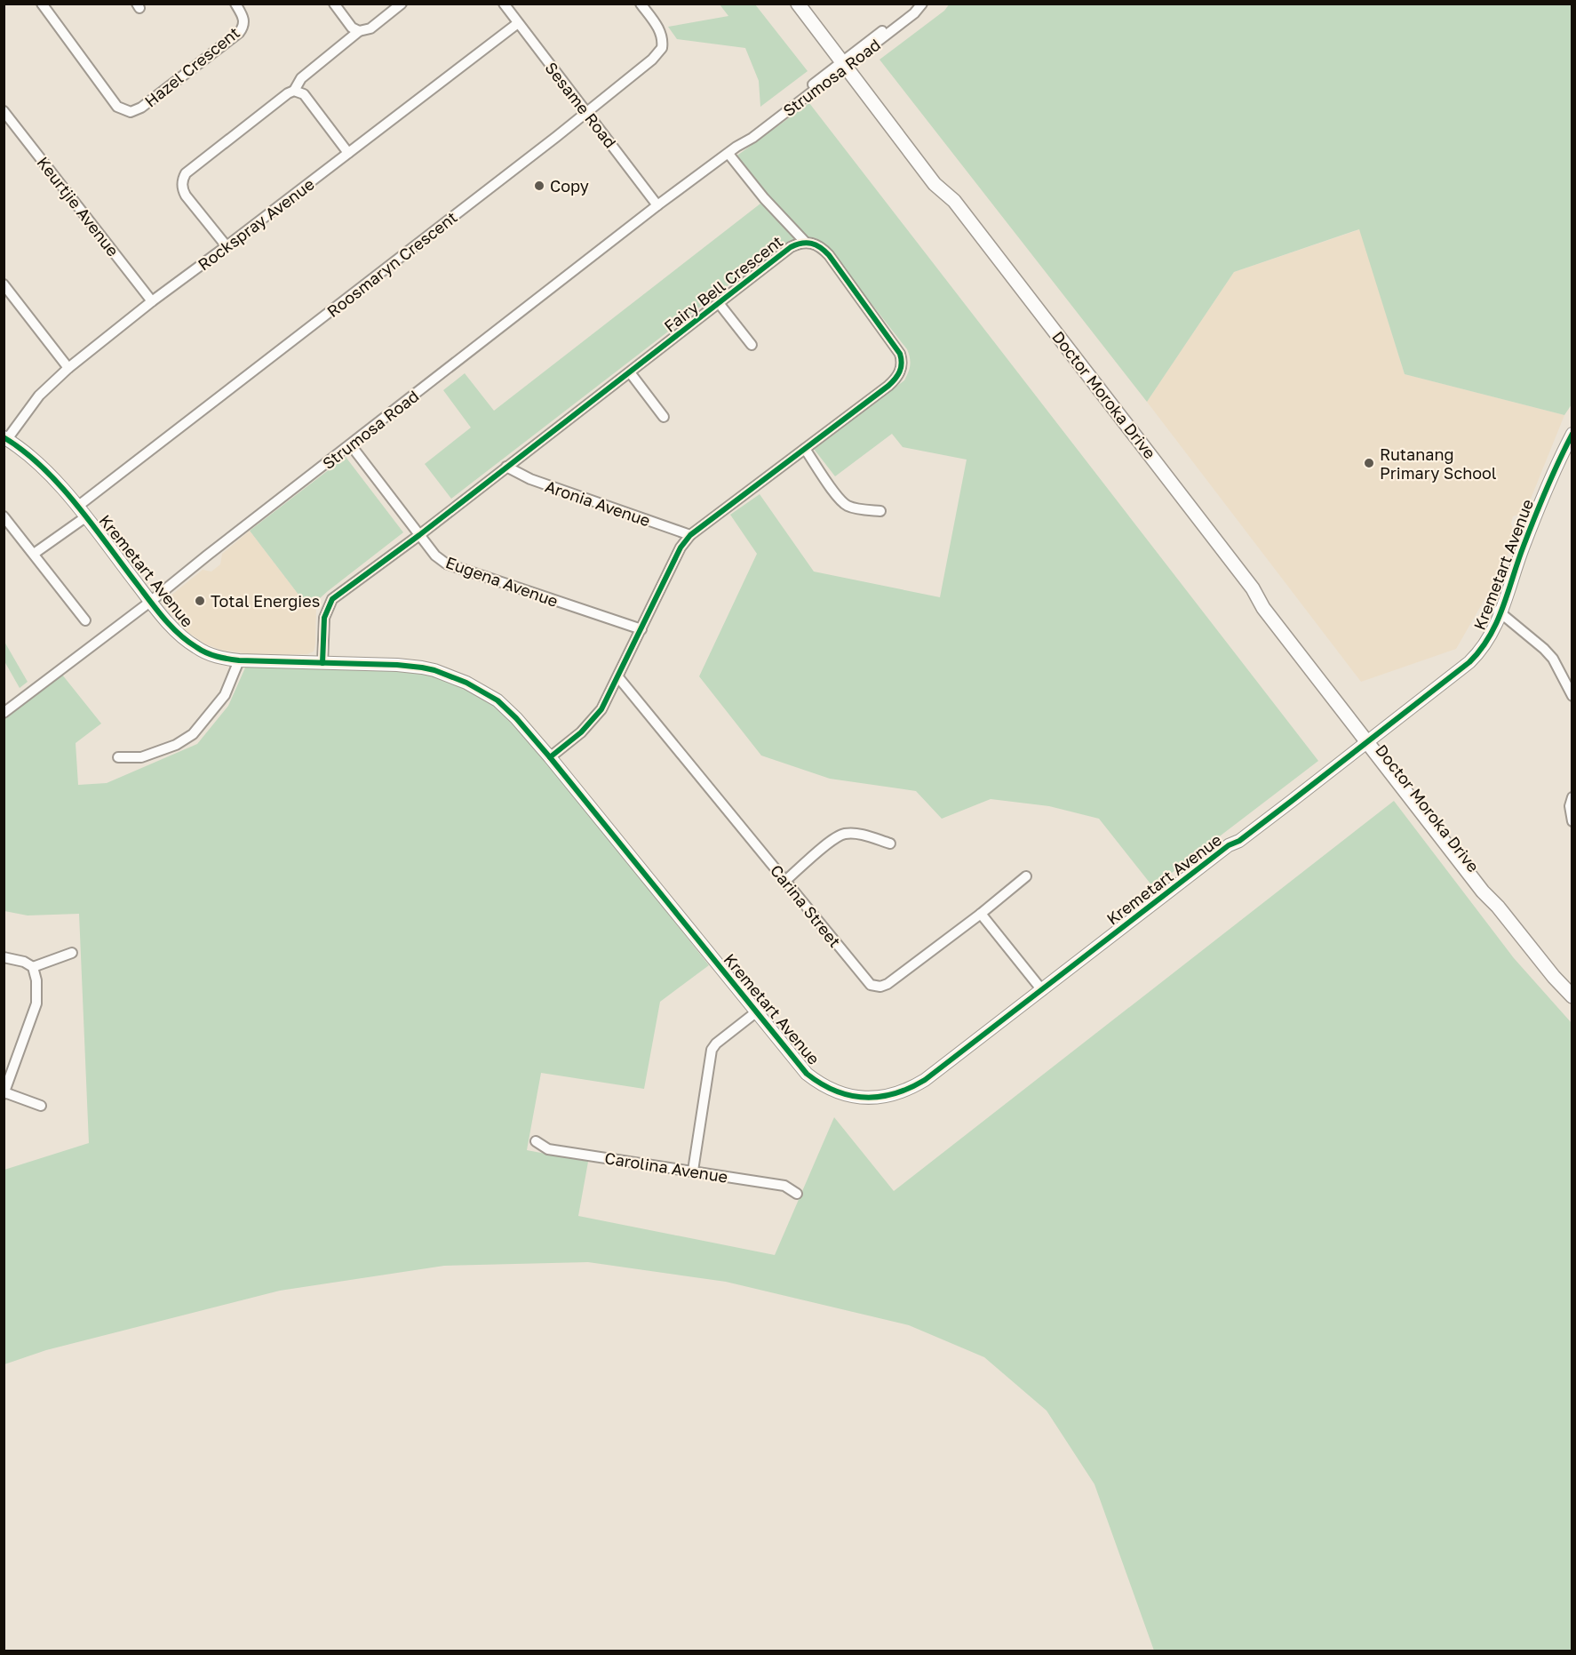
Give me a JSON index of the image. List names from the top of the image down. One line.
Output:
{"streets":{"main road":["Doctor Moroka Drive"],"street":["Hazel Crescent","Strumosa Road","Sesame Road","Keurtjie Avenue","Rockspray Avenue","Roosmaryn Crescent","Fairy Bell Crescent","Aronia Avenue","Kremetart Avenue","Eugena Avenue","Carina Street","Carolina Avenue"]},"crossings":[["Strumosa Road","Sesame Road"],["Strumosa Road","Doctor Moroka Drive"],["Strumosa Road","Kremetart Avenue"],["Strumosa Road","Eugena Avenue"],["Sesame Road","Rockspray Avenue"],["Sesame Road","Roosmaryn Crescent"],["Keurtjie Avenue","Rockspray Avenue"],["Rockspray Avenue","Kremetart Avenue"],["Roosmaryn Crescent","Kremetart Avenue"],["Fairy Bell Crescent","Aronia Avenue"],["Fairy Bell Crescent","Kremetart Avenue"],["Fairy Bell Crescent","Eugena Avenue"],["Fairy Bell Crescent","Carina Street"],["Doctor Moroka Drive","Kremetart Avenue"]],"places":["Copy","Rutanang Primary School","Total Energies"]}
